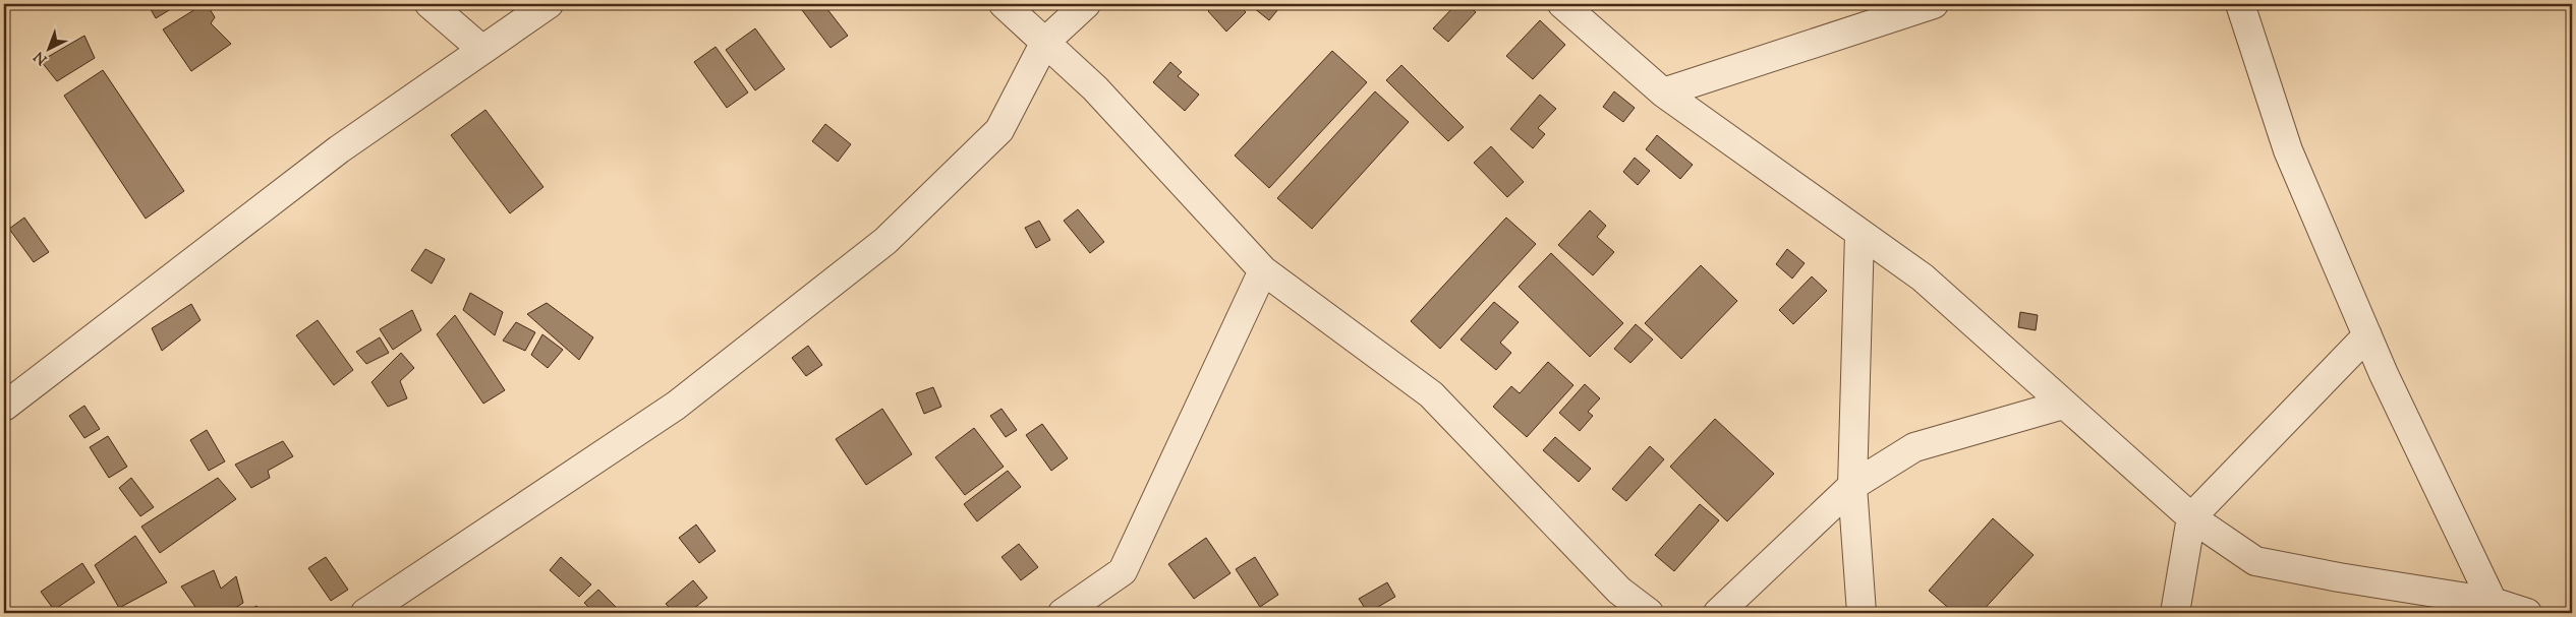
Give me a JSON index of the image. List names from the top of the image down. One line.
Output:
{"north":"bottom left"}
